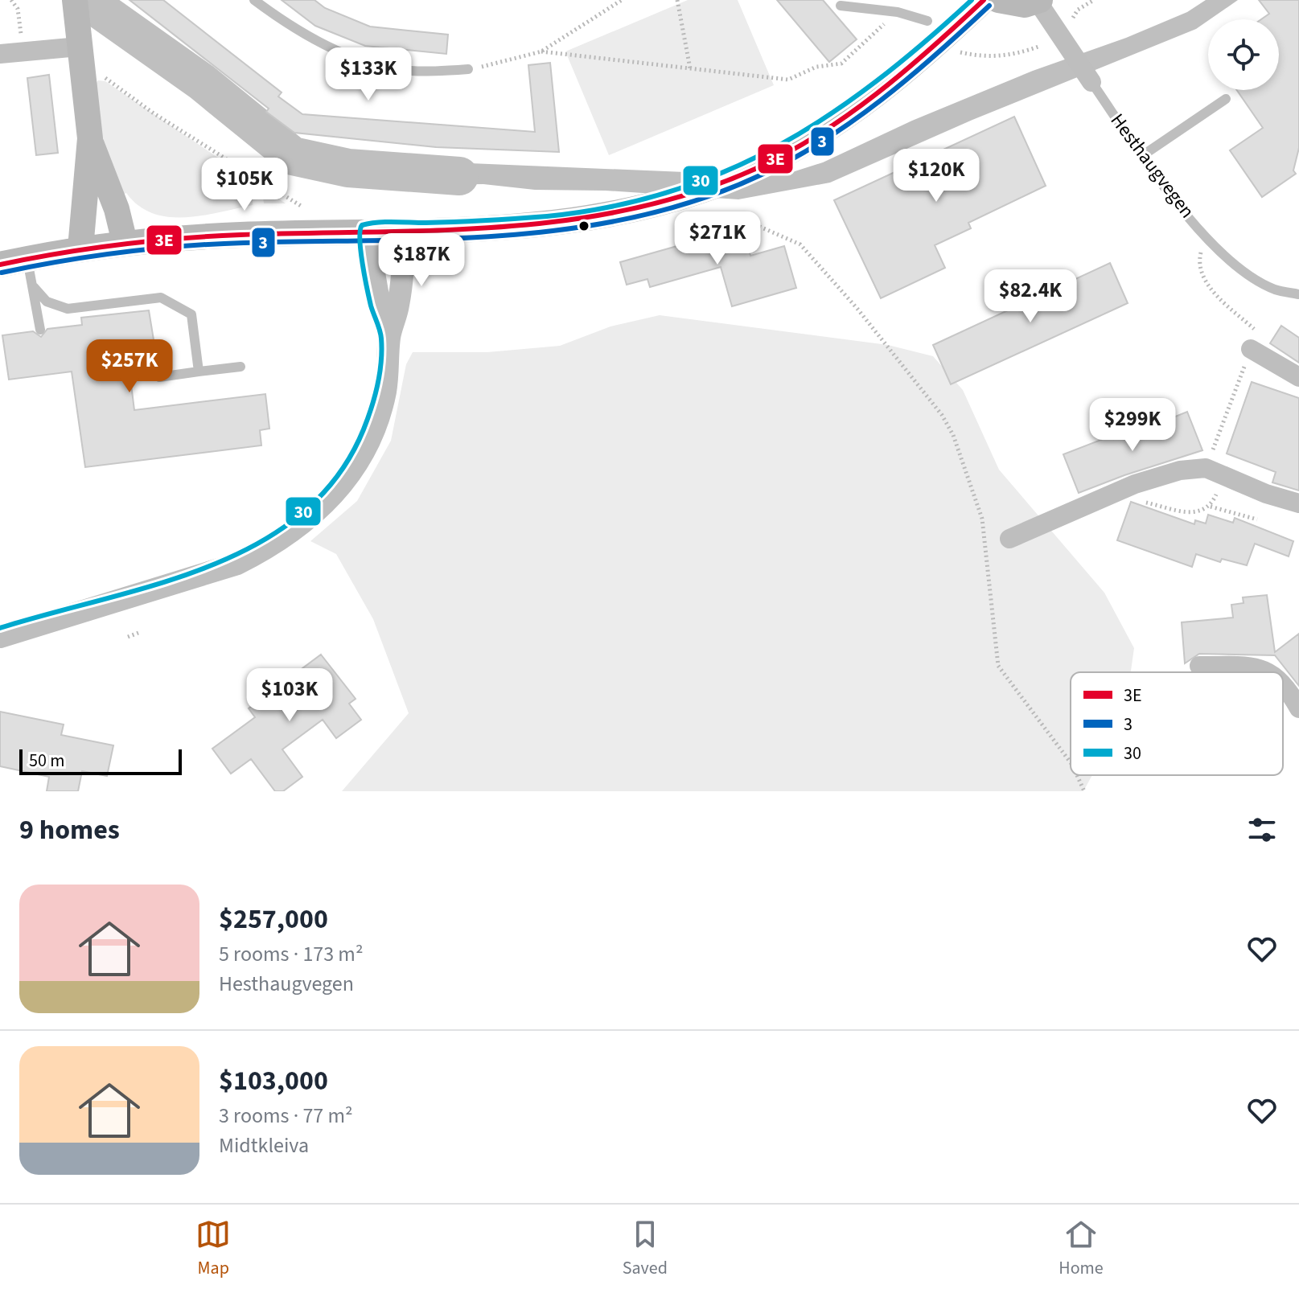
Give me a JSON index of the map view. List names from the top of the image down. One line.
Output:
{"streets":{"street":["Hesthaugvegen"]},"lines":["transit line 3E","transit line 30","transit line 3"],"legend":["3E","3","30"],"scale_bar":"50 m","page":{"price":["$133K","$120K","$105K","$271K","$187K","$82.4K","$257K","$299K","$103K"],"scale":"50 m","heading":"9 homes","list":[{"name":"$257,000","note":"5 rooms · 173 m² · Hesthaugvegen"},{"name":"$103,000","note":"3 rooms · 77 m² · Midtkleiva"}],"tabs":["Map","Saved","Home"]}}
